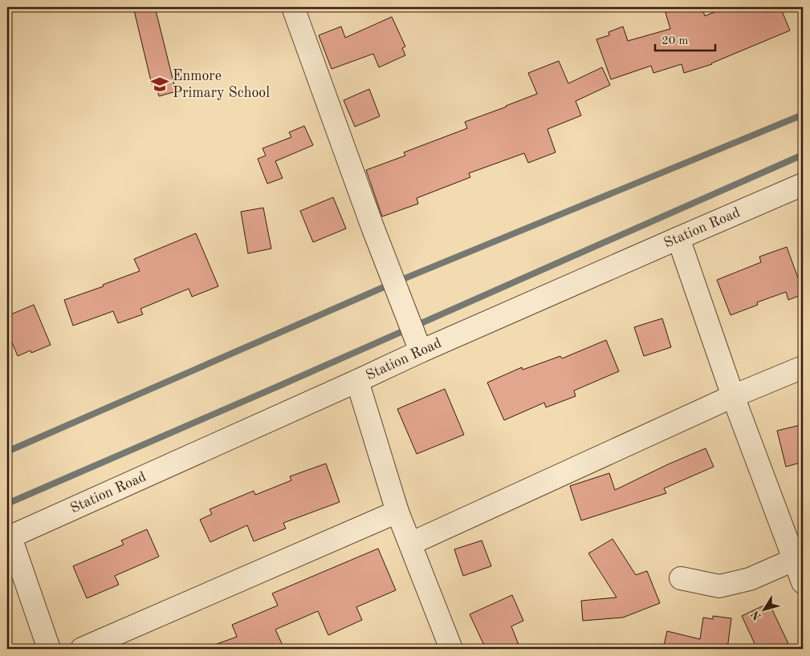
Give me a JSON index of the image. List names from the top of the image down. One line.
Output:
{"streets":{"street":["Station Road"]},"places":{"school or university":["Enmore Primary School"]},"scale_bar":"20 m","north":"bottom left"}
